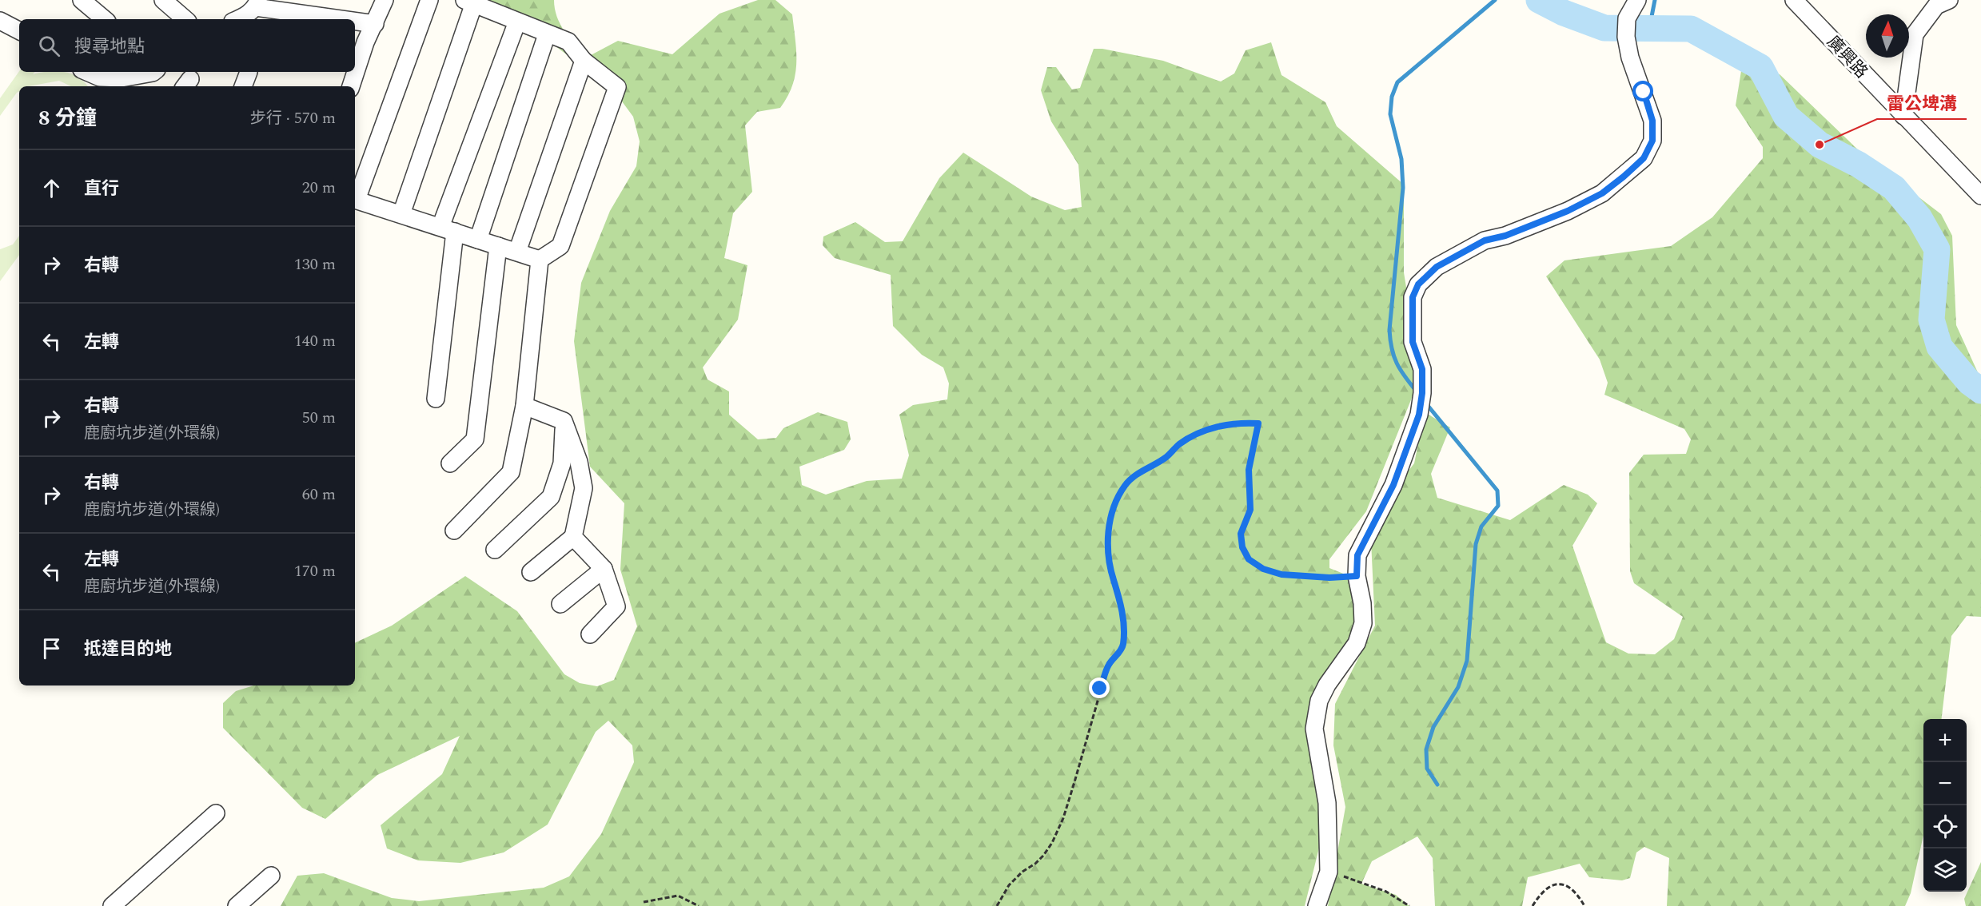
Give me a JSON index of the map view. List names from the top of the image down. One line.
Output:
{"streets":{"street":["廣興路"]},"places":["雷公埤溝"],"north":"top","page":{"search":"搜尋地點","heading":["8 分鐘","步行 · 570 m"],"list":[["直行","20 m"],["右轉","130 m"],["左轉","140 m"],["右轉","鹿廚坑步道(外環線)","50 m"],["右轉","鹿廚坑步道(外環線)","60 m"],["左轉","鹿廚坑步道(外環線)","170 m"],"抵達目的地"],"map_buttons":["+","−"]}}
